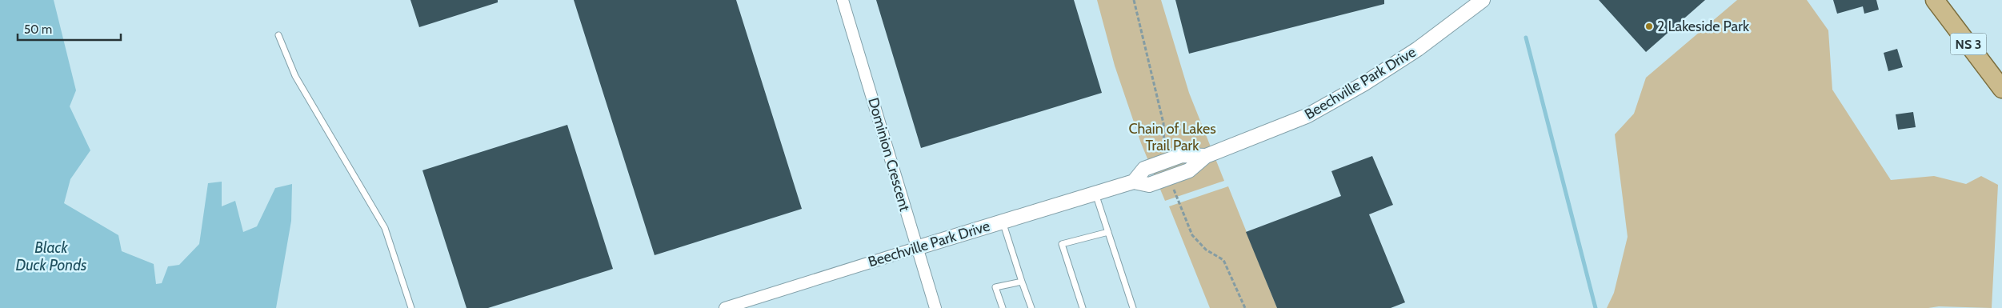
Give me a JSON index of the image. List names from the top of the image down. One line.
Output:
{"streets":{"main road":["NS 3"],"street":["Beechville Park Drive","Dominion Crescent"]},"crossings":[["Beechville Park Drive","Dominion Crescent"]],"water":["Black Duck Ponds"],"parks":["Chain of Lakes Trail Park"],"places":["2 Lakeside Park"],"scale_bar":"50 m"}
